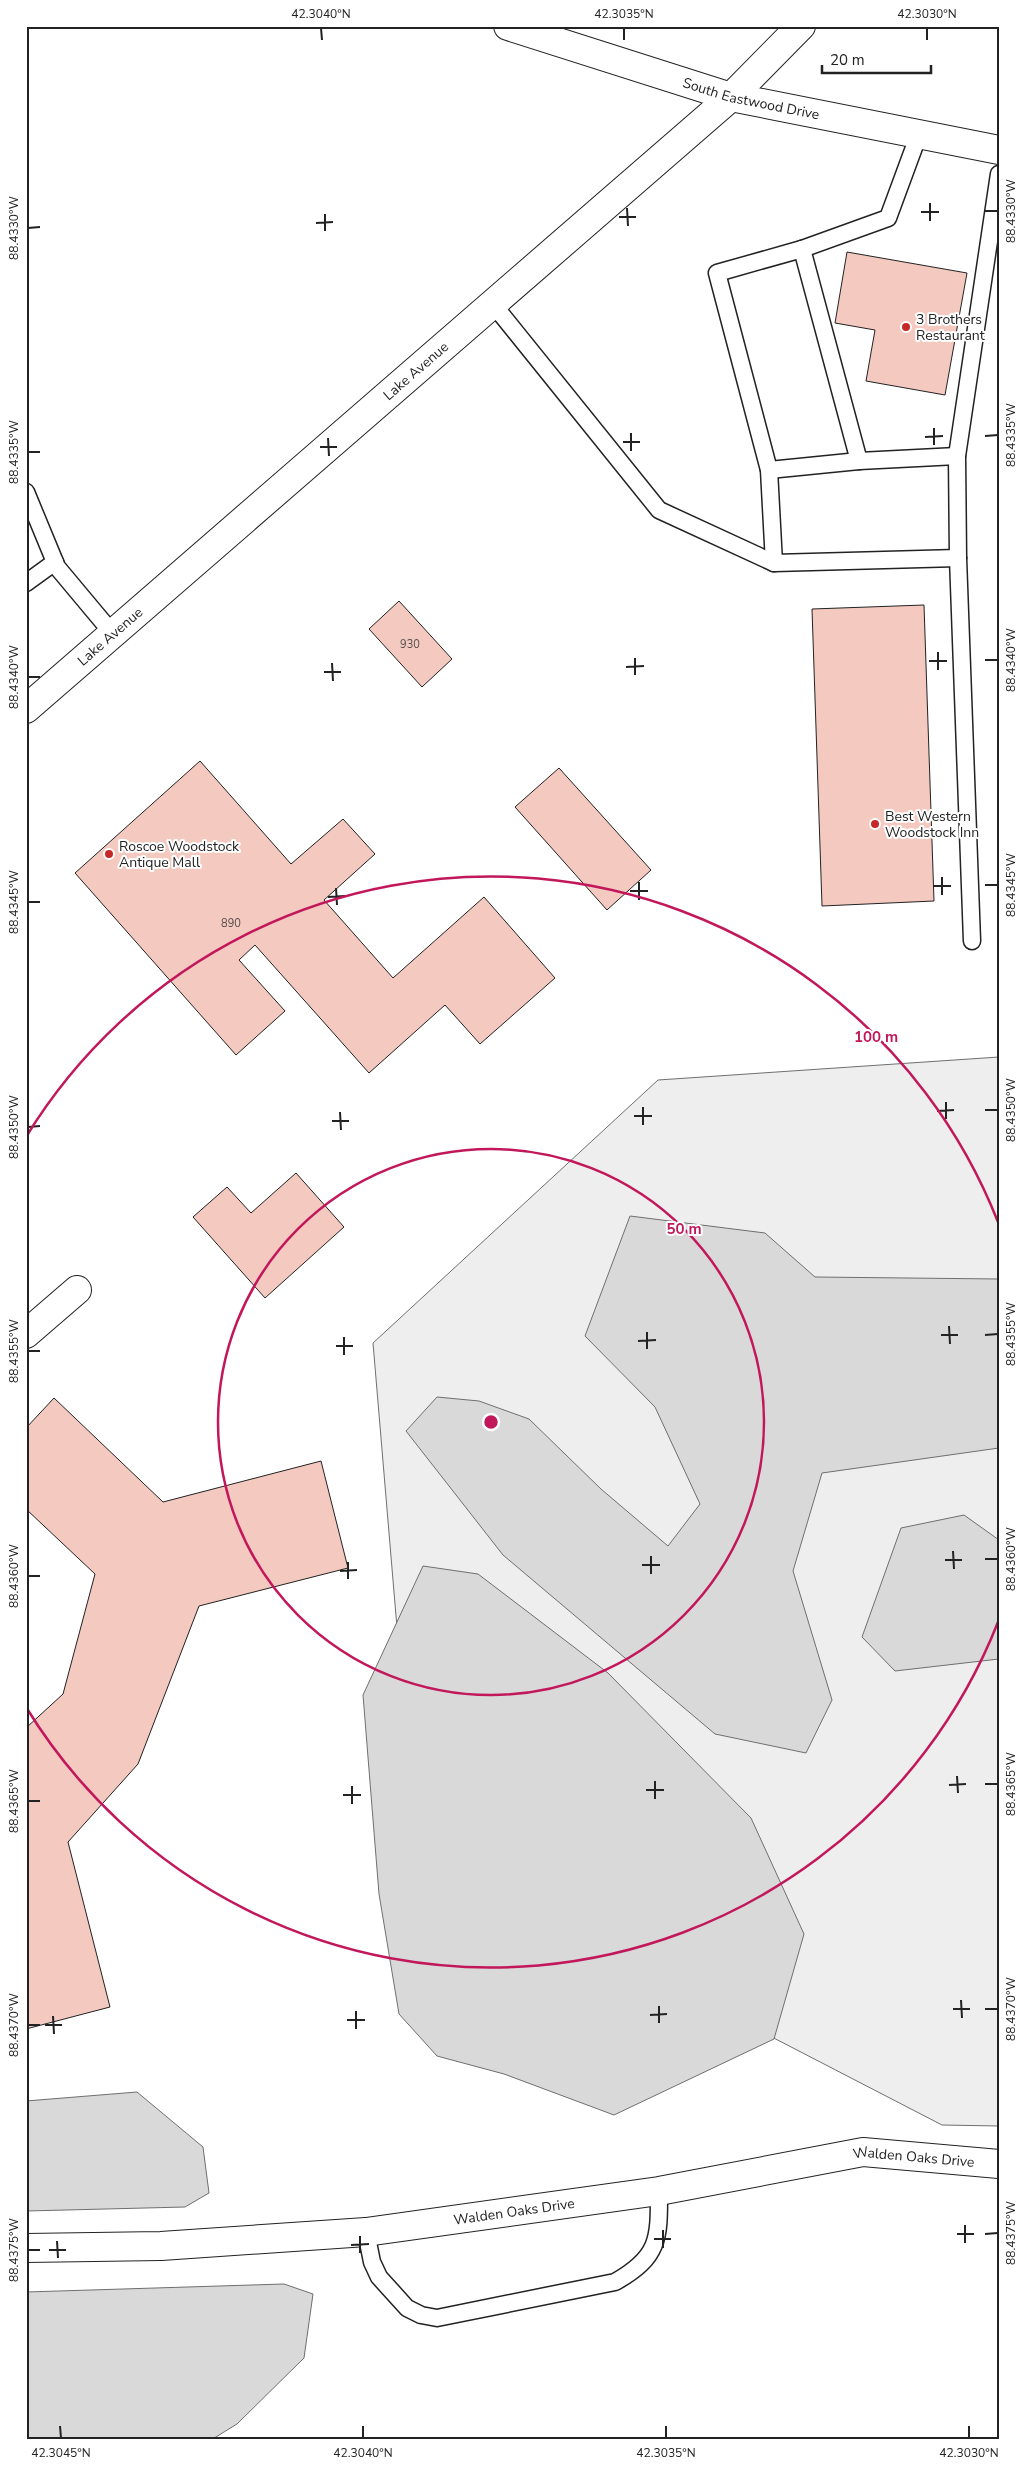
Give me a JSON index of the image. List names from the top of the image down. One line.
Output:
{"streets":{"street":["South Eastwood Drive","Lake Avenue","Walden Oaks Drive"]},"crossings":[["South Eastwood Drive","Lake Avenue"]],"places":["3 Brothers Restaurant","Best Western Woodstock Inn","Roscoe Woodstock Antique Mall"],"house_numbers":["930","890"],"scale_bar":"20 m","coordinates":["42.3040°N","42.3035°N","42.3030°N","88.4330°W","88.4335°W","88.4340°W","88.4345°W","88.4350°W","88.4355°W","88.4360°W","88.4365°W","88.4370°W","88.4375°W","42.3045°N"],"rings":["100 m","50 m"]}
